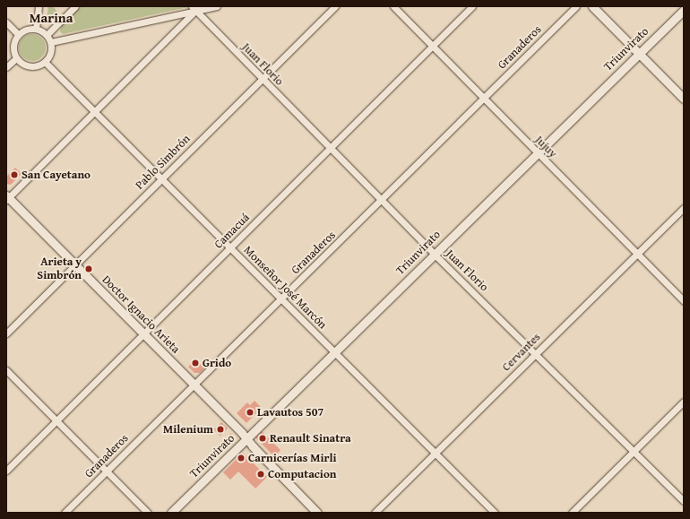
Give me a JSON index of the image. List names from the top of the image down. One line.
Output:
{"streets":{"street":["Granaderos","Triunvirato","Juan Florio","Jujuy","Pablo Simbrón","Camacuá","Monseñor José Marcón","Doctor Ignacio Arieta","Cervantes"]},"crossings":[["Granaderos","Juan Florio"],["Granaderos","Jujuy"],["Granaderos","Monseñor José Marcón"],["Granaderos","Doctor Ignacio Arieta"],["Triunvirato","Juan Florio"],["Triunvirato","Jujuy"],["Triunvirato","Monseñor José Marcón"],["Triunvirato","Doctor Ignacio Arieta"],["Juan Florio","Pablo Simbrón"],["Juan Florio","Camacuá"],["Juan Florio","Cervantes"],["Jujuy","Camacuá"],["Jujuy","Cervantes"],["Pablo Simbrón","Monseñor José Marcón"],["Pablo Simbrón","Doctor Ignacio Arieta"],["Camacuá","Monseñor José Marcón"],["Camacuá","Doctor Ignacio Arieta"],["Monseñor José Marcón","Cervantes"]],"districts":["Marina"],"places":["San Cayetano","Arieta y Simbrón","Grido","Lavautos 507","Milenium","Renault Sinatra","Carnicerías Mirli","Computacion"]}
